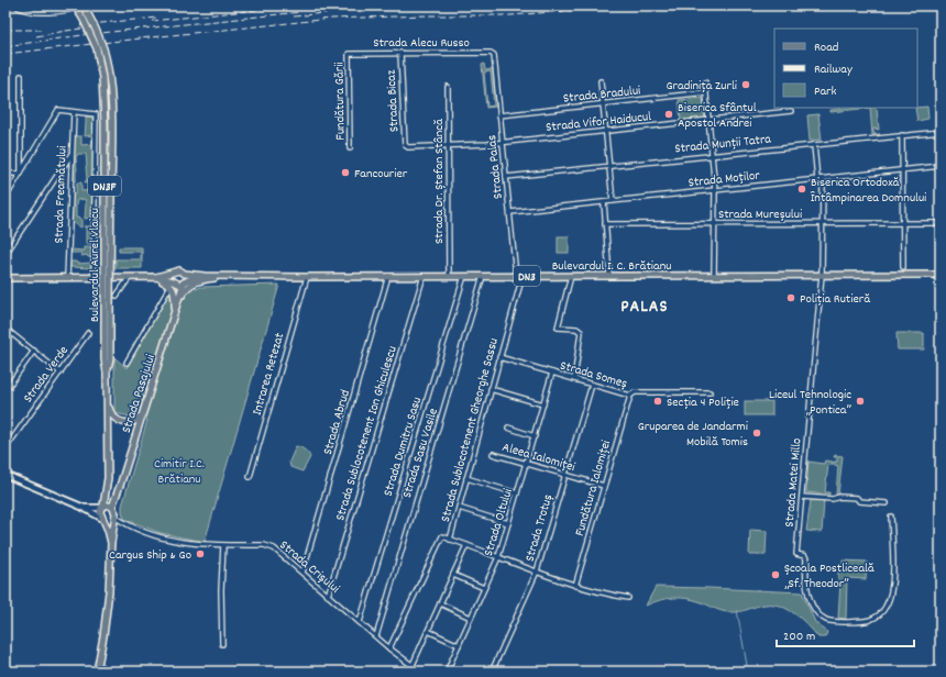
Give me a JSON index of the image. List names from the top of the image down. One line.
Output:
{"streets":{"main road":["DN3F","Bulevardul Aurel Vlaicu","Bulevardul I. C. Brătianu","DN3","Strada Pasajului"],"street":["Strada Alecu Russo","Strada Bradului","Fundătura Gării","Strada Bicaz","Strada Vifor Haiducul","Strada Munții Tatra","Strada Palas","Strada Moților","Strada Dr. Ștefan Stâncă","Strada Freamătului","Strada Mureșului","Strada Verde","Intrarea Retezat","Strada Someș","Strada Abrud","Strada Sublocotenent Gheorghe Sassu","Strada Sublocotenent Ion Ghiculescu","Strada Dumitru Sasu","Strada Sasu Vasile","Aleea Ialomiței","Strada Matei Millo","Fundătura Ialomiței","Strada Oltului","Strada Trotuș","Strada Crișului"]},"crossings":[["Strada Alecu Russo","Fundătura Gării"],["Strada Alecu Russo","Strada Bicaz"],["Strada Alecu Russo","Strada Palas"],["Strada Bradului","Strada Palas"],["Strada Bicaz","Strada Vifor Haiducul"],["Strada Vifor Haiducul","Strada Palas"],["Strada Vifor Haiducul","Strada Dr. Ștefan Stâncă"],["Strada Munții Tatra","Strada Palas"],["Strada Munții Tatra","Strada Matei Millo"],["Strada Palas","Strada Moților"],["Strada Palas","Bulevardul I. C. Brătianu"],["Strada Palas","Strada Sublocotenent Gheorghe Sassu"],["Strada Moților","Strada Matei Millo"],["Strada Dr. Ștefan Stâncă","Bulevardul I. C. Brătianu"],["Strada Freamătului","DN3"],["Strada Mureșului","Strada Matei Millo"],["Bulevardul Aurel Vlaicu","Strada Pasajului"],["Bulevardul Aurel Vlaicu","Strada Crișului"],["Bulevardul I. C. Brătianu","DN3"],["Bulevardul I. C. Brătianu","Intrarea Retezat"],["Bulevardul I. C. Brătianu","Strada Pasajului"],["Bulevardul I. C. Brătianu","Strada Abrud"],["Bulevardul I. C. Brătianu","Strada Sublocotenent Gheorghe Sassu"],["Bulevardul I. C. Brătianu","Strada Sublocotenent Ion Ghiculescu"],["Bulevardul I. C. Brătianu","Strada Dumitru Sasu"],["Bulevardul I. C. Brătianu","Strada Sasu Vasile"],["Bulevardul I. C. Brătianu","Strada Matei Millo"],["DN3","Strada Pasajului"],["Strada Someș","Strada Sublocotenent Gheorghe Sassu"],["Strada Someș","Fundătura Ialomiței"],["Strada Someș","Strada Oltului"],["Strada Someș","Strada Trotuș"],["Strada Pasajului","Strada Crișului"],["Strada Abrud","Strada Crișului"],["Strada Sublocotenent Gheorghe Sassu","Strada Crișului"],["Strada Sublocotenent Ion Ghiculescu","Strada Crișului"],["Strada Dumitru Sasu","Strada Crișului"],["Strada Sasu Vasile","Strada Crișului"],["Aleea Ialomiței","Fundătura Ialomiței"],["Aleea Ialomiței","Strada Oltului"],["Aleea Ialomiței","Strada Trotuș"]],"districts":["PALAS"],"parks":["Cimitir I.C. Brătianu"],"places":["Gradinița Zurli","Biserica Sfântul Apostol Andrei","Fancourier","Biserica Ortodoxă Întâmpinarea Domnului","Poliția Rutieră","Secția 4 Poliție","Liceul Tehnologic „Pontica”","Gruparea de Jandarmi Mobilă Tomis","Cargus Ship & Go","Școala Postliceală „Sf. Theodor”"],"legend":["Road","Railway","Park"],"scale_bar":"200 m"}
